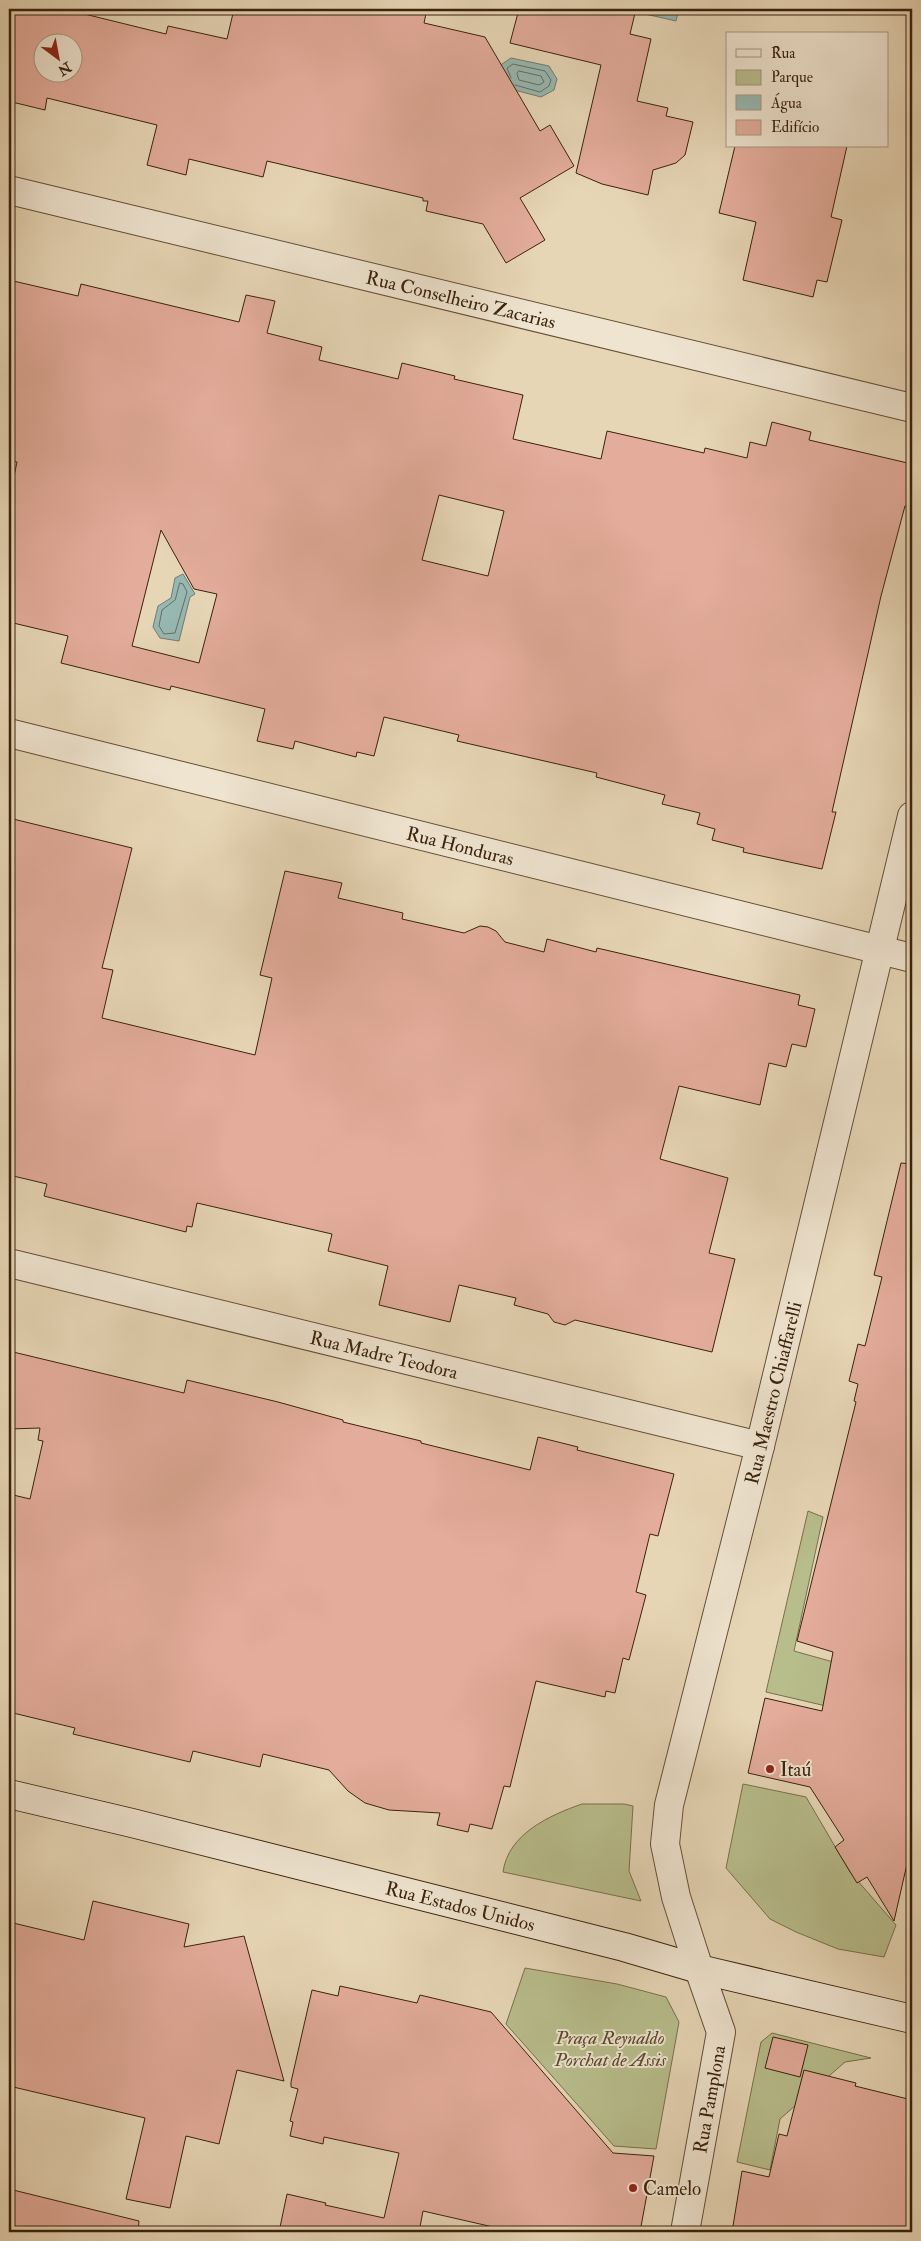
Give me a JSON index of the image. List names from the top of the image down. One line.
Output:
{"streets":{"street":["Rua Conselheiro Zacarias","Rua Honduras","Rua Madre Teodora","Rua Maestro Chiaffarelli","Rua Estados Unidos","Rua Pamplona"]},"crossings":[["Rua Honduras","Rua Maestro Chiaffarelli"],["Rua Madre Teodora","Rua Maestro Chiaffarelli"],["Rua Maestro Chiaffarelli","Rua Estados Unidos"],["Rua Maestro Chiaffarelli","Rua Pamplona"],["Rua Estados Unidos","Rua Pamplona"]],"parks":["Praça Reynaldo Porchat de Assis"],"places":["Itaú","Camelo"],"legend":["Rua","Parque","Água","Edifício"],"north":"bottom right"}
